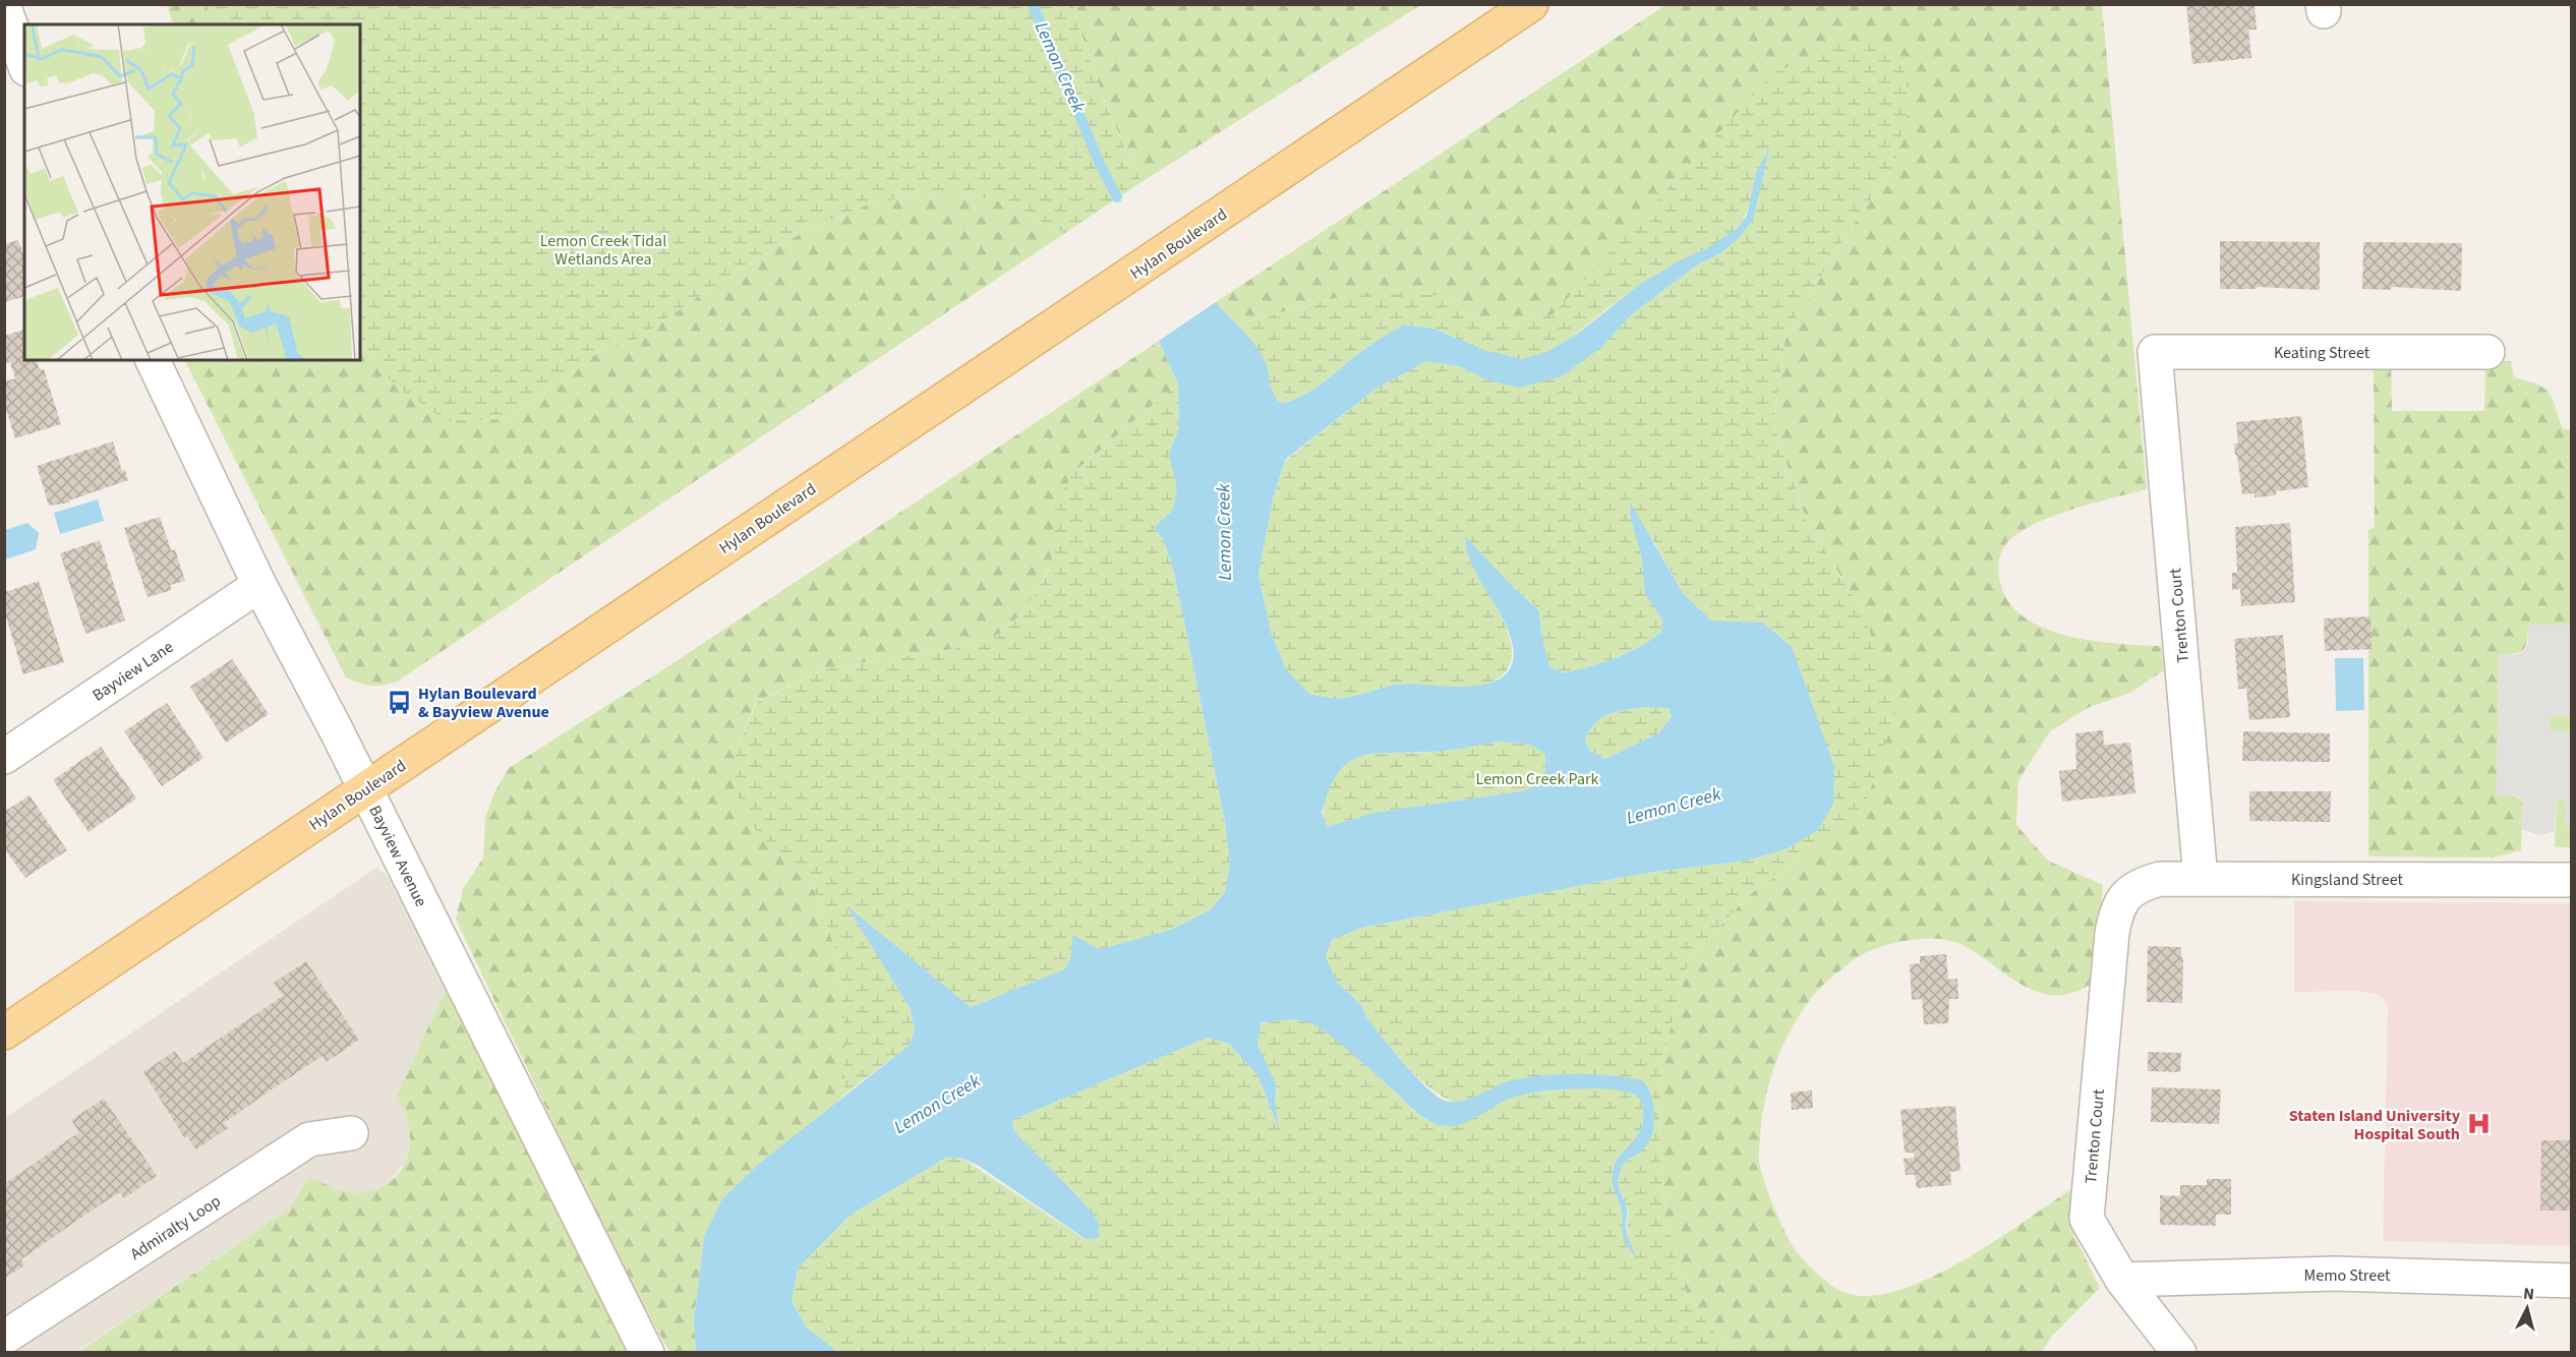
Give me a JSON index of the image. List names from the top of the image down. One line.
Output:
{"streets":{"main road":["Hylan Boulevard"],"street":["Keating Street","Trenton Court","Bayview Lane","Bayview Avenue","Kingsland Street","Admiralty Loop","Memo Street"]},"crossings":[["Hylan Boulevard","Bayview Avenue"],["Keating Street","Trenton Court"],["Trenton Court","Kingsland Street"],["Trenton Court","Memo Street"],["Bayview Lane","Bayview Avenue"]],"water":["Lemon Creek"],"parks":["Lemon Creek Tidal Wetlands Area","Lemon Creek Park"],"places":{"bus stop":["Hylan Boulevard & Bayview Avenue"],"hospital":["Staten Island University Hospital South"]},"north":"top"}
